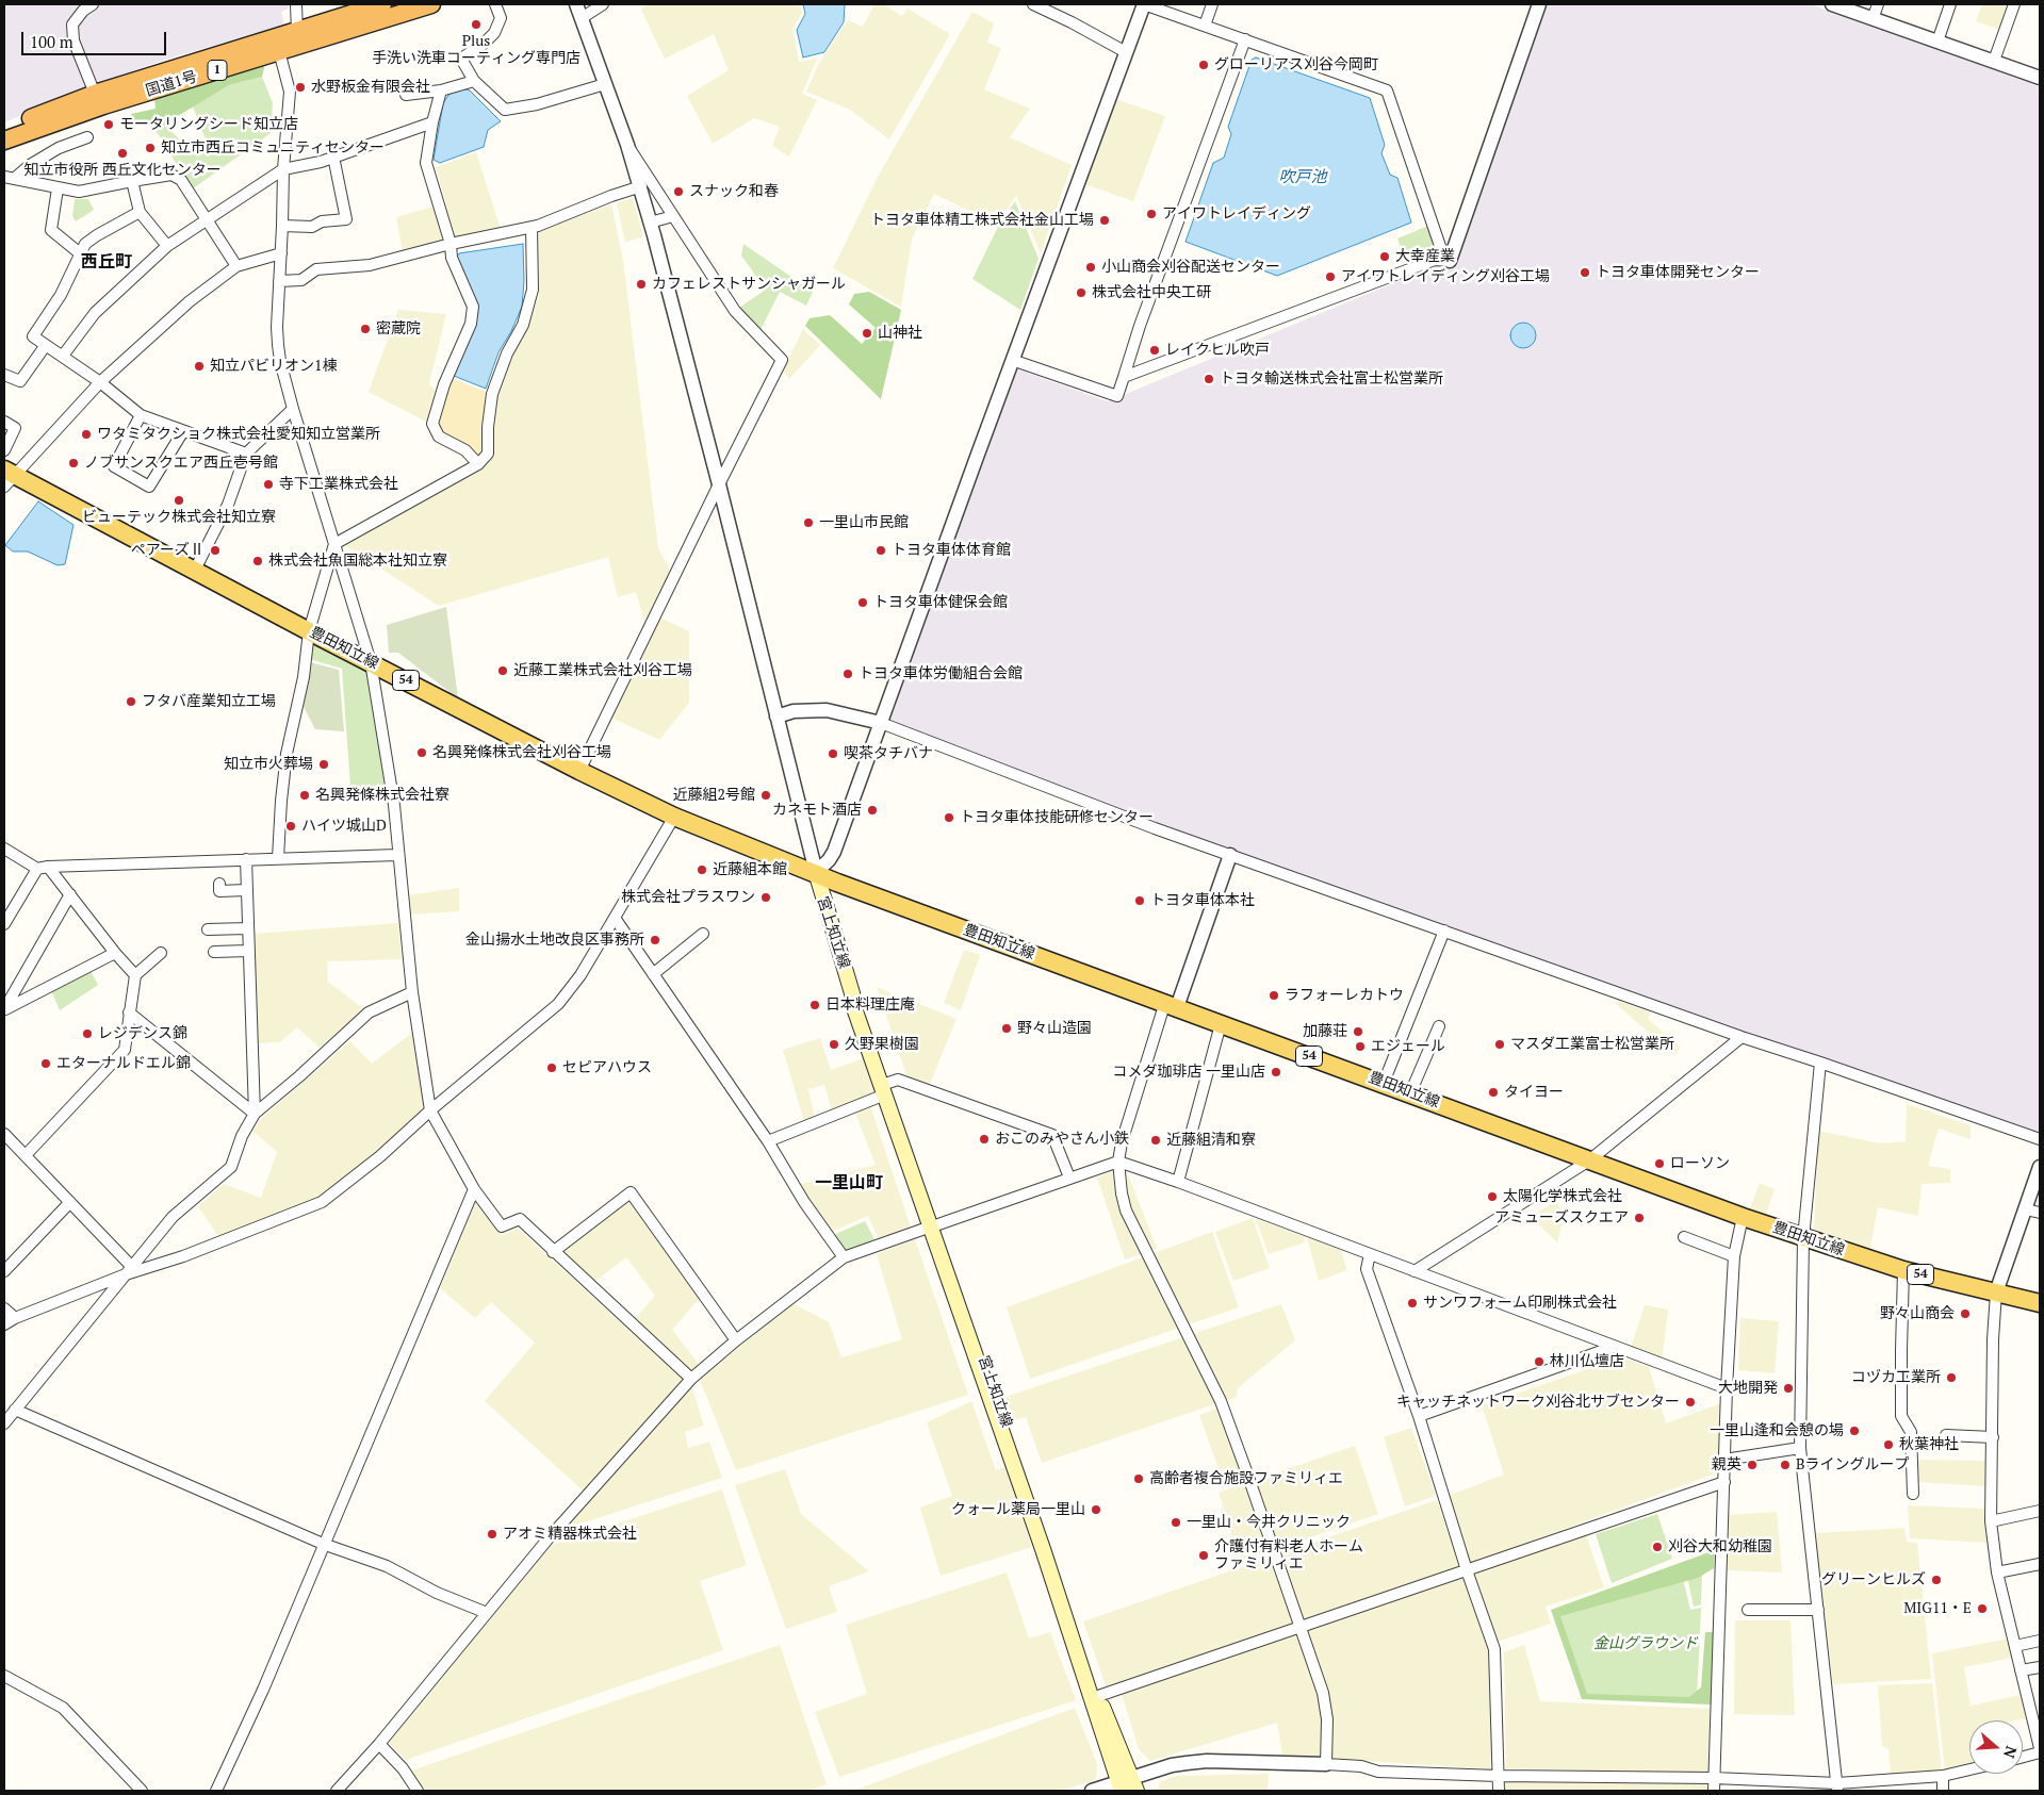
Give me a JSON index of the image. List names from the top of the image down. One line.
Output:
{"streets":{"highway":["1","国道1号"],"main road":["豊田知立線","54","宮上知立線"]},"crossings":[["豊田知立線","宮上知立線"]],"districts":["西丘町","一里山町"],"water":["吹戸池"],"parks":["金山グラウンド"],"places":["Plus 手洗い洗車コーティング専門店","グローリアス刈谷今岡町","水野板金有限会社","モータリングシード知立店","知立市西丘コミュニティセンター","知立市役所 西丘文化センター","スナック和春","アイワトレイディング","トヨタ車体精工株式会社金山工場","大幸産業","小山商会刈谷配送センター","トヨタ車体開発センター","アイワトレイディング刈谷工場","カフェレストサンシャガール","株式会社中央工研","密蔵院","山神社","レイクヒル吹戸","知立パビリオン1棟","トヨタ輸送株式会社富士松営業所","ワタミタクショク株式会社愛知知立営業所","ノブサンスクエア西丘壱号館","寺下工業株式会社","ビューテック株式会社知立寮","一里山市民館","ペアーズⅡ","トヨタ車体体育館","株式会社魚国総本社知立寮","トヨタ車体健保会館","近藤工業株式会社刈谷工場","トヨタ車体労働組合会館","フタバ産業知立工場","名興発條株式会社刈谷工場","喫茶タチバナ","知立市火葬場","名興発條株式会社寮","近藤組2号館","カネモト酒店","トヨタ車体技能研修センター","ハイツ城山D","近藤組本館","株式会社プラスワン","トヨタ車体本社","金山揚水土地改良区事務所","ラフォーレカトウ","日本料理庄庵","野々山造園","加藤荘","レジデンス錦","久野果樹園","マスダ工業富士松営業所","エジェール","エターナルドエル錦","セピアハウス","コメダ珈琲店 一里山店","タイヨー","おこのみやさん小鉄","近藤組清和寮","ローソン","太陽化学株式会社","アミューズスクエア","サンワフォーム印刷株式会社","野々山商会","林川仏壇店","コヅカ工業所","大地開発","キャッチネットワーク刈谷北サブセンター","一里山逢和会憩の場","秋葉神社","親英","Bライングループ","高齢者複合施設ファミリィエ","クォール薬局一里山","一里山・今井クリニック","アオミ精器株式会社","刈谷大和幼稚園","介護付有料老人ホーム ファミリィエ","グリーンヒルズ","MIG11・E"],"scale_bar":"100 m","north":"right"}
